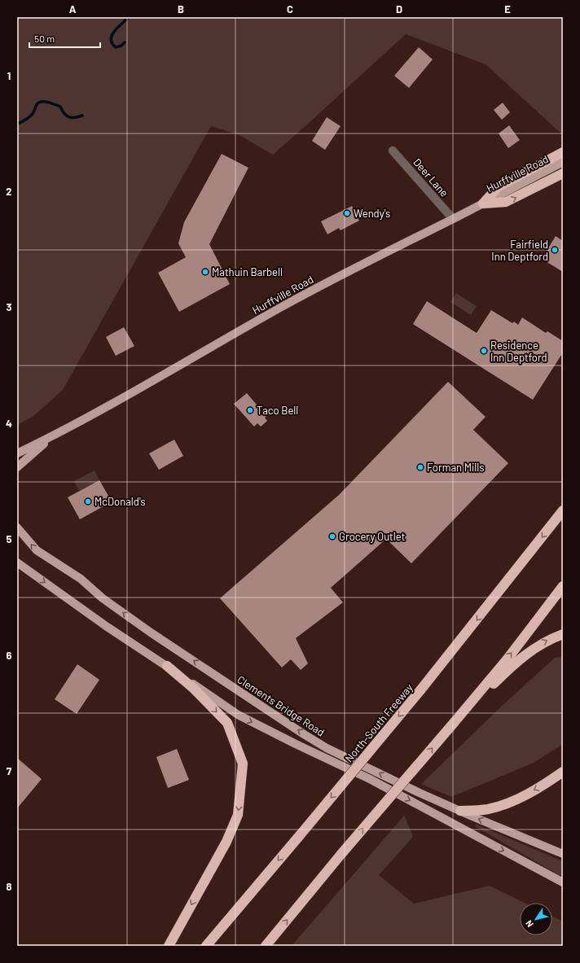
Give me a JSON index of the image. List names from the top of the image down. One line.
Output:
{"streets":{"highway":["North-South Freeway"],"main road":["Hurffville Road","Clements Bridge Road"],"street":["Deer Lane"]},"crossings":[["Hurffville Road","Deer Lane"]],"places":["Wendy's","Fairfield Inn Deptford","Mathuin Barbell","Residence Inn Deptford","Taco Bell","Forman Mills","McDonald's","Grocery Outlet"],"scale_bar":"50 m","north":"bottom left","grid":{"columns":["A","B","C","D","E"],"rows":["1","2","3","4","5","6","7","8"]}}
